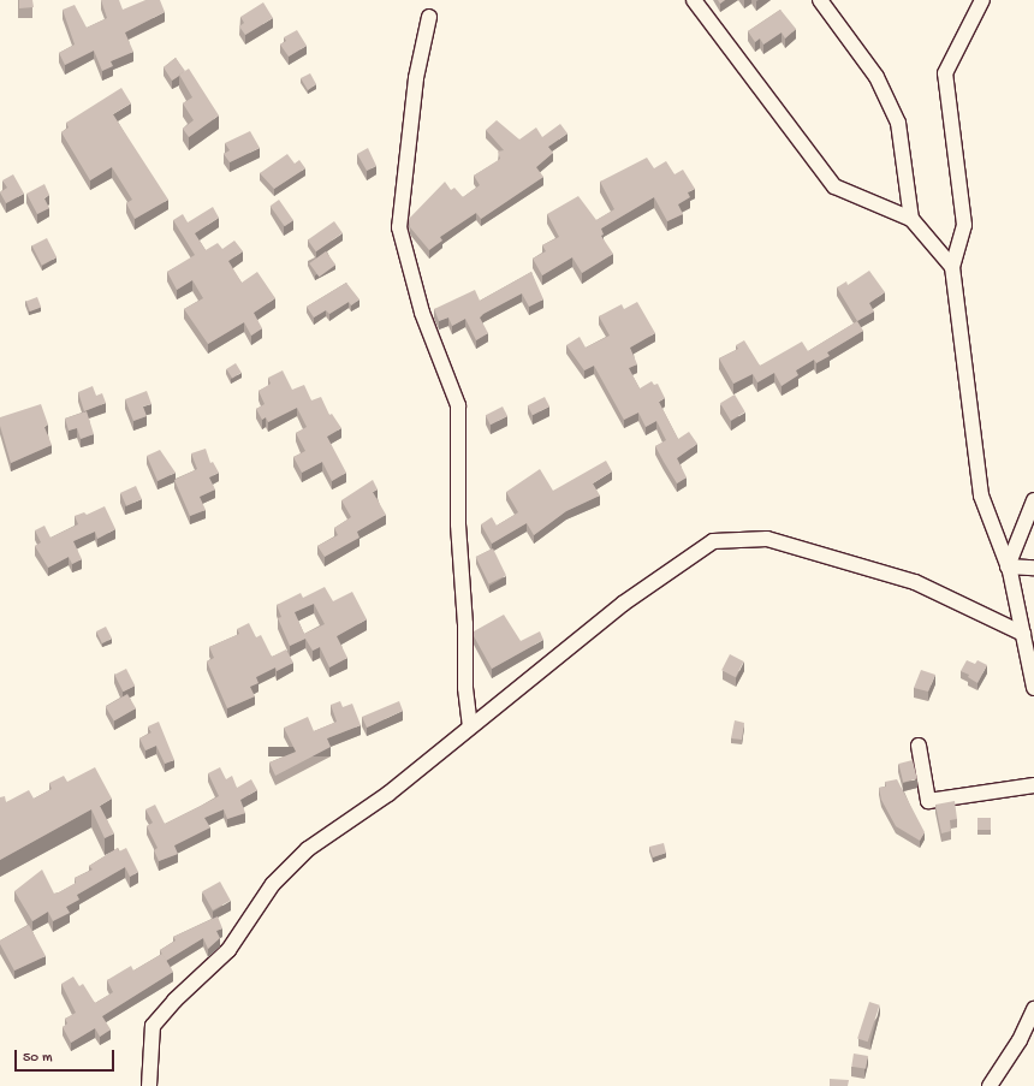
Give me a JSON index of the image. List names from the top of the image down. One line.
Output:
{"scale_bar":"50 m"}
